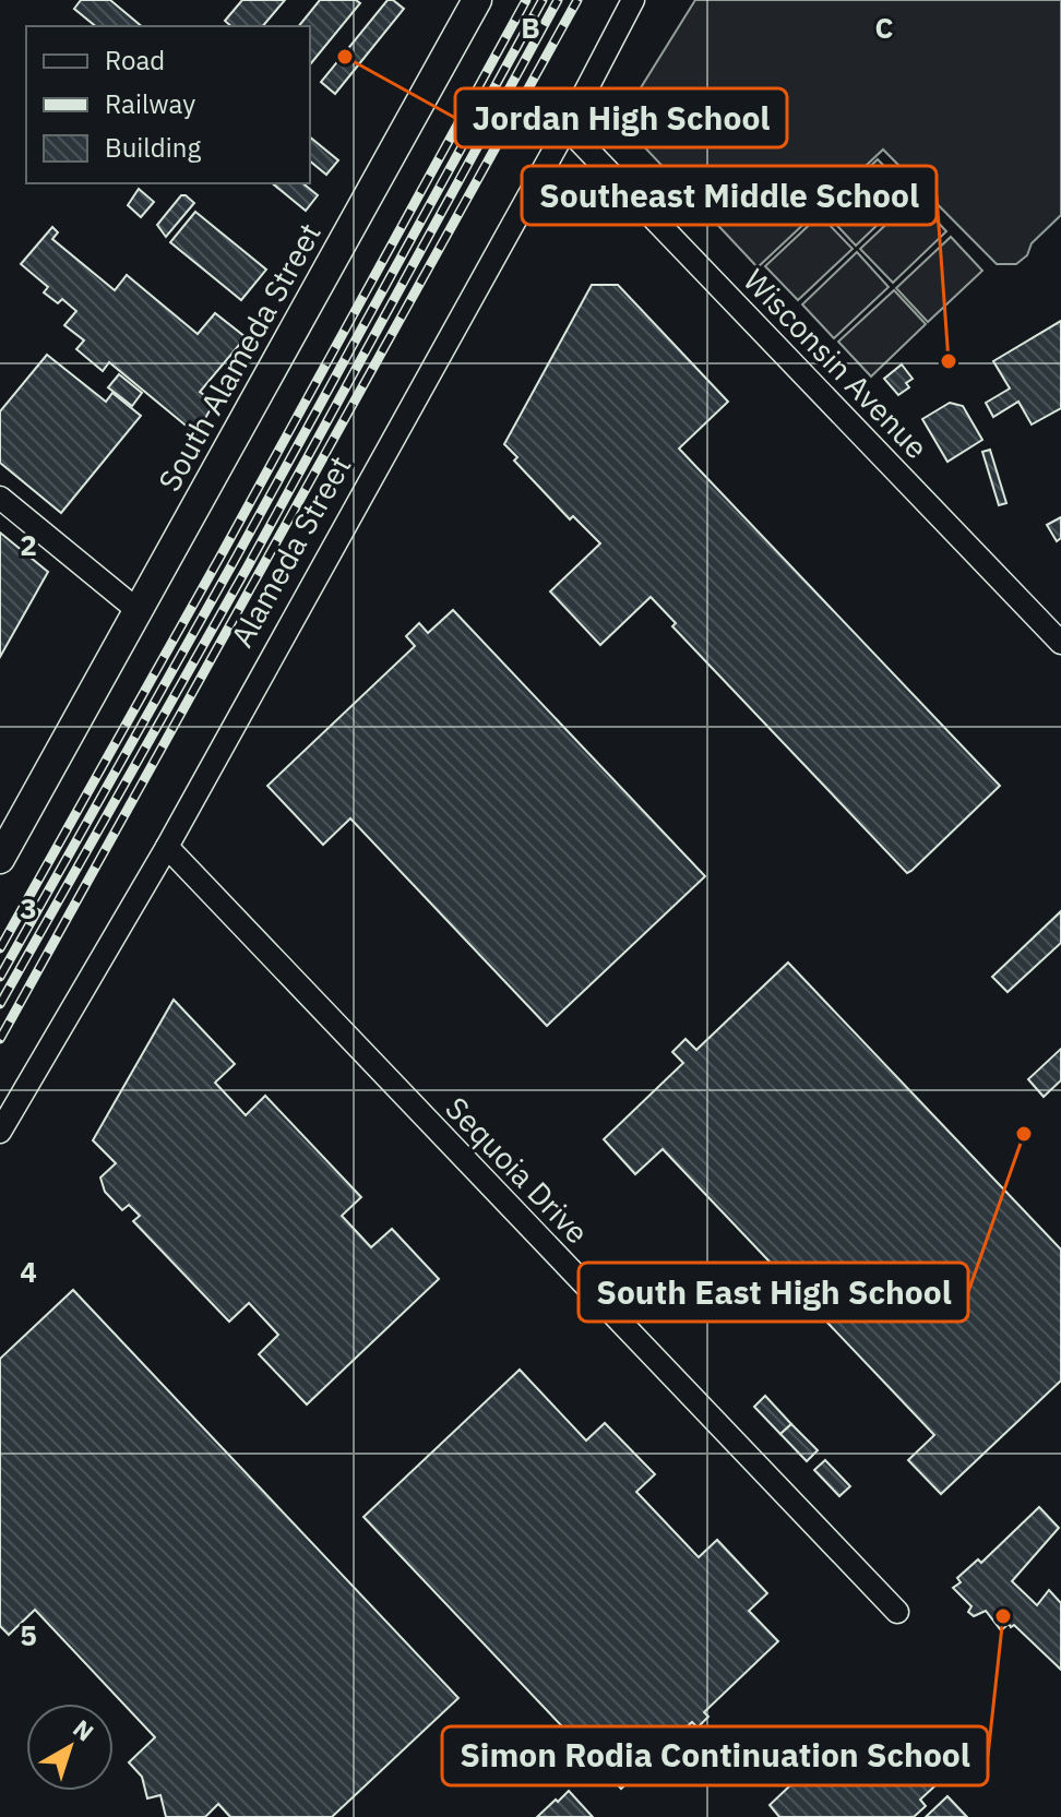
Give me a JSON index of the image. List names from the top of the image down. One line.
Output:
{"streets":{"main road":["South Alameda Street"],"street":["Wisconsin Avenue","Alameda Street","Sequoia Drive"]},"crossings":[["Wisconsin Avenue","Alameda Street"],["Alameda Street","Sequoia Drive"]],"places":["Jordan High School","Southeast Middle School","South East High School","Simon Rodia Continuation School"],"legend":["Road","Railway","Building"],"north":"top right","grid":{"columns":["B","C"],"rows":["2","3","4","5"]}}
